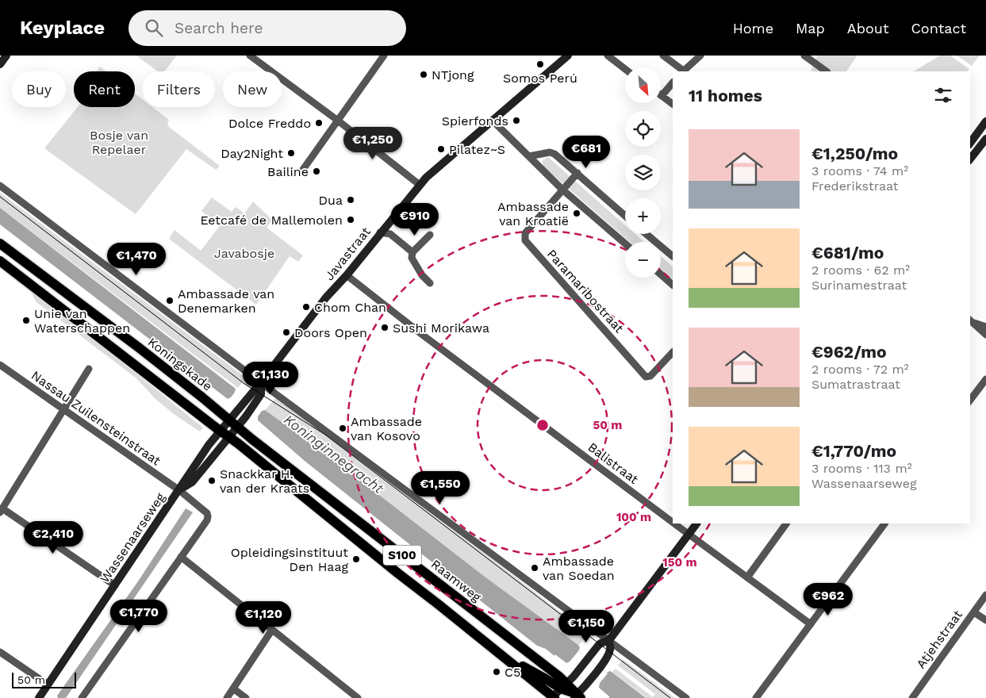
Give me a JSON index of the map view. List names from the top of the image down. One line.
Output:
{"streets":{"main road":["Koningskade","S100","Raamweg"],"street":["Javastraat","Paramaribostraat","Nassau Zuilensteinstraat","Balistraat","Wassenaarseweg","Atjehstraat"]},"crossings":[["Javastraat","Koningskade"],["Javastraat","Balistraat"],["Javastraat","Wassenaarseweg"],["Javastraat","S100"],["Javastraat","Raamweg"],["Koningskade","Wassenaarseweg"],["Koningskade","S100"],["Nassau Zuilensteinstraat","Wassenaarseweg"],["Balistraat","S100"],["Wassenaarseweg","S100"],["Wassenaarseweg","Raamweg"],["S100","Raamweg"]],"water":["Koninginnegracht"],"parks":["Bosje van Repelaer","Javabosje"],"places":["Somos Perú","NTjong","Spierfonds","Dolce Freddo","Pilatez~S","Day2Night","Bailine","Dua","Ambassade van Kroatië","Eetcafé de Mallemolen","Ambassade van Denemarken","Chom Chan","Unie van Waterschappen","Sushi Morikawa","Doors Open","Ambassade van Kosovo","Snackkar H. van der Kraats","Opleidingsinstituut Den Haag","Ambassade van Soedan","C5"],"scale_bar":"50 m","north":"bottom right","page":{"header":"Keyplace","search":"Search here","nav":["Home","Map","About","Contact"],"map_buttons":["+","−"],"chip":["Buy","Rent","Filters","New"],"heading":"11 homes","list":[{"name":"€1,250/mo","note":"3 rooms · 74 m² · Frederikstraat"},{"name":"€681/mo","note":"2 rooms · 62 m² · Surinamestraat"},{"name":"€962/mo","note":"2 rooms · 72 m² · Sumatrastraat"},{"name":"€1,770/mo","note":"3 rooms · 113 m² · Wassenaarseweg"}],"price":["€1,250","€681","€910","€1,470","€1,130","€1,550","€2,410","€962","€1,770","€1,120","€1,150"],"scale":"50 m"},"rings":["50 m","100 m","150 m"]}
